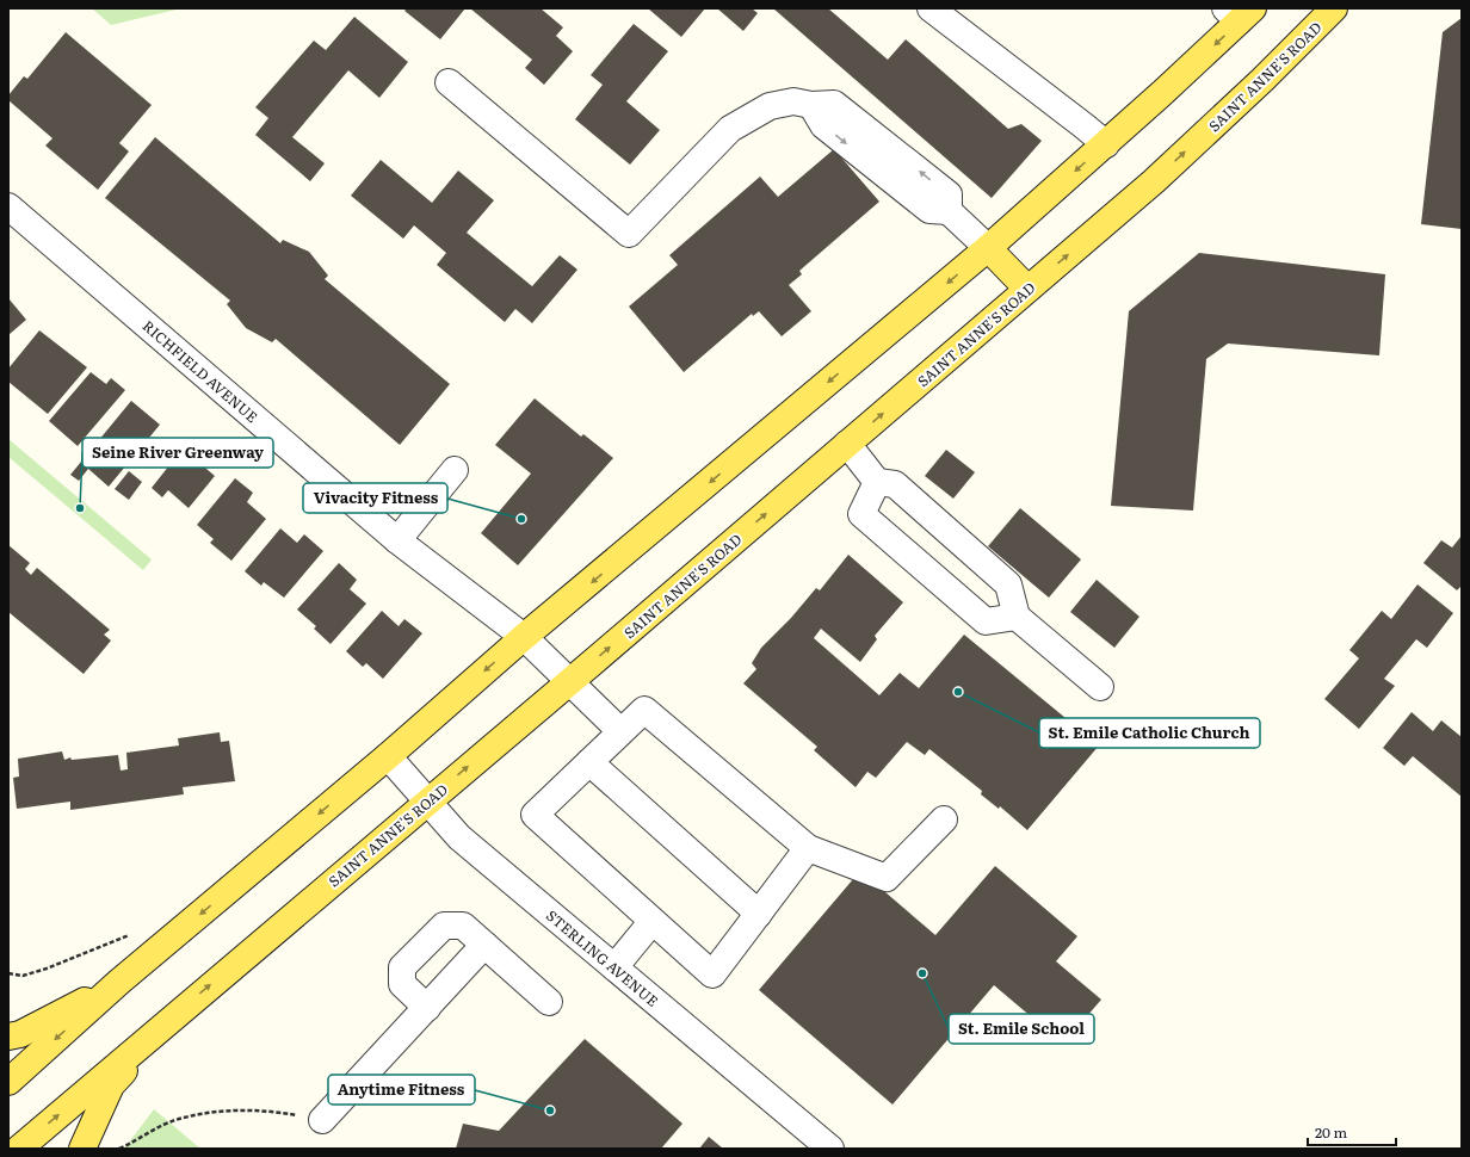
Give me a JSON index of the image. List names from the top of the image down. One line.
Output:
{"streets":{"main road":["SAINT ANNE'S ROAD"],"street":["RICHFIELD AVENUE","STERLING AVENUE"]},"crossings":[["SAINT ANNE'S ROAD","RICHFIELD AVENUE"],["SAINT ANNE'S ROAD","STERLING AVENUE"]],"places":["Seine River Greenway","Vivacity Fitness","St. Emile Catholic Church","St. Emile School","Anytime Fitness"],"scale_bar":"20 m"}
